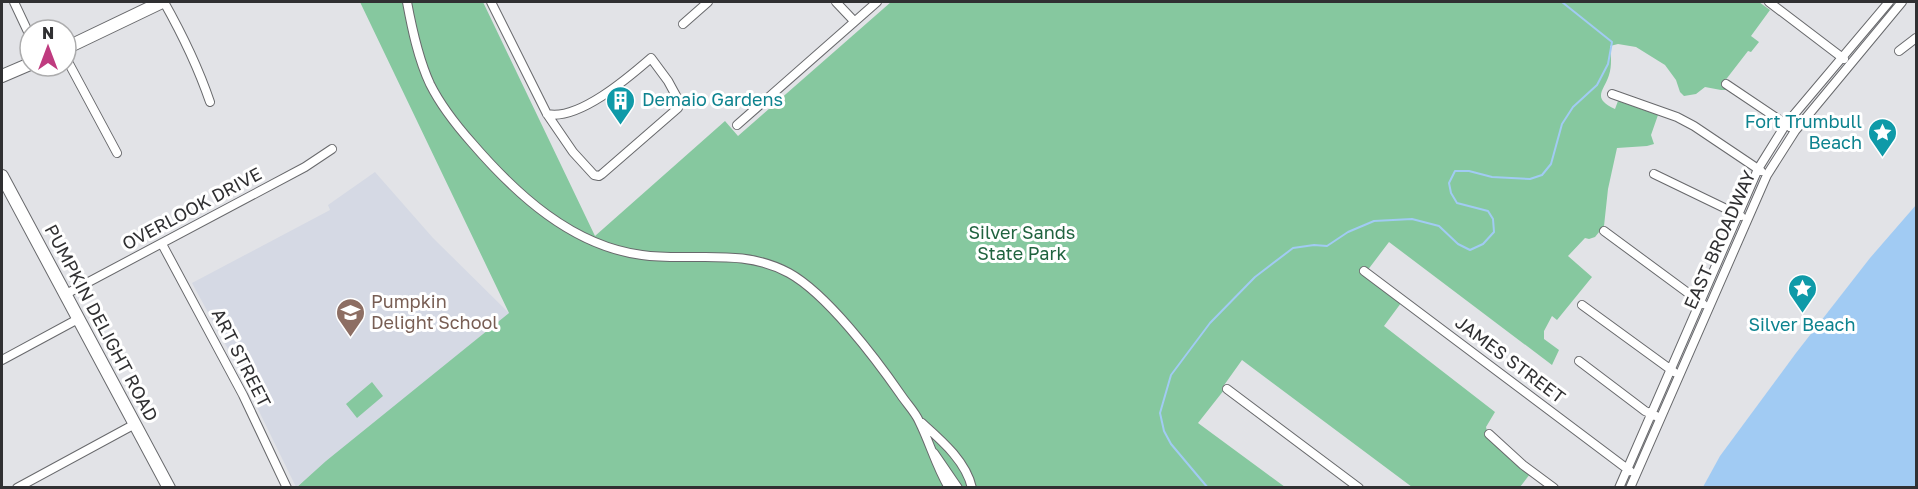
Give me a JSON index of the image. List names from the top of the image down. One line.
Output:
{"streets":{"street":["OVERLOOK DRIVE","EAST BROADWAY","PUMPKIN DELIGHT ROAD","ART STREET","JAMES STREET"]},"crossings":[["OVERLOOK DRIVE","PUMPKIN DELIGHT ROAD"],["OVERLOOK DRIVE","ART STREET"],["EAST BROADWAY","JAMES STREET"]],"parks":["Silver Sands State Park"],"places":{"building":["Demaio Gardens"],"place":["Fort Trumbull Beach","Silver Beach"],"school or university":["Pumpkin Delight School"]},"north":"top"}
